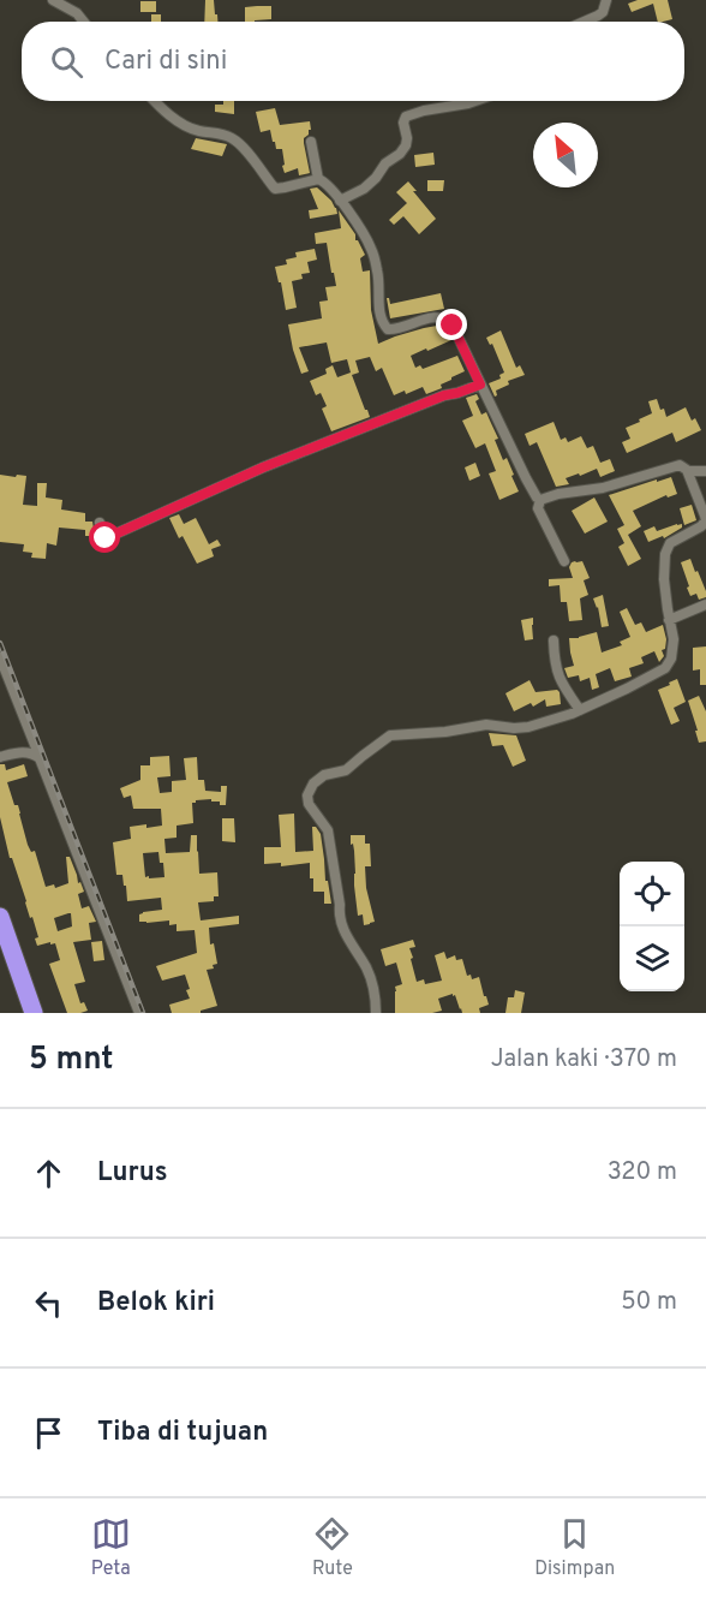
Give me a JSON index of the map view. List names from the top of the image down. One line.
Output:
{"north":"top left","page":{"search":"Cari di sini","heading":["5 mnt","Jalan kaki · 370 m"],"list":[["Lurus","320 m"],["Belok kiri","50 m"],"Tiba di tujuan"],"nav":["Peta","Rute","Disimpan"]}}
